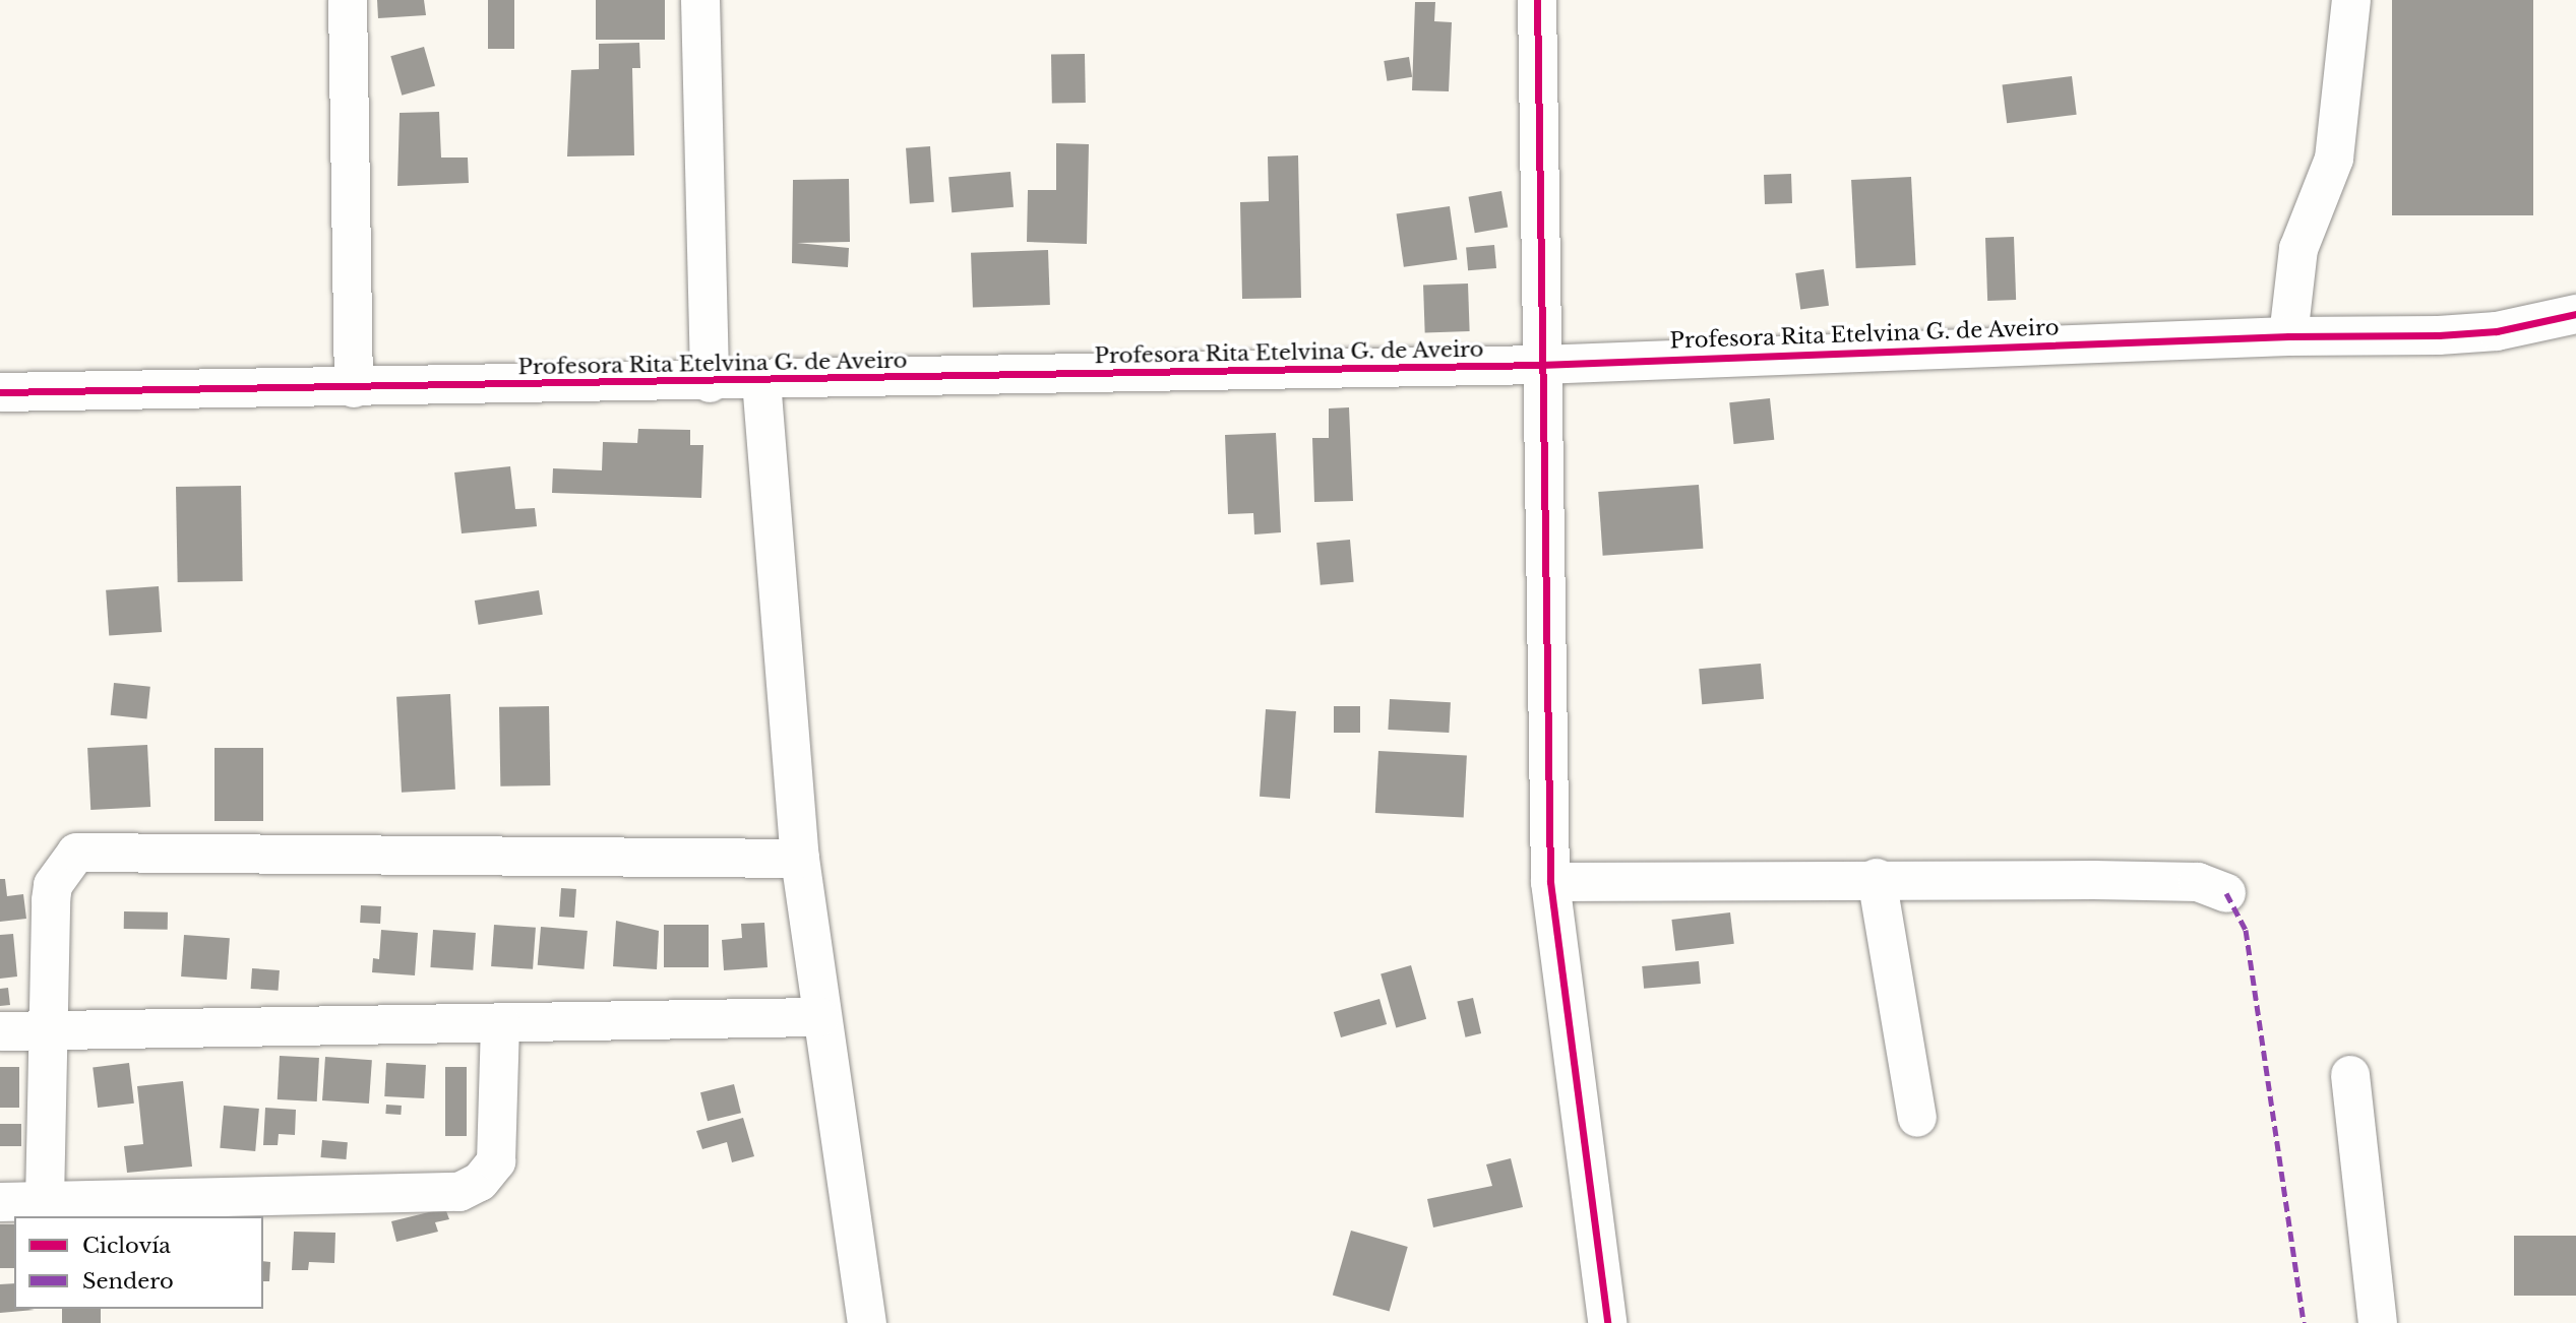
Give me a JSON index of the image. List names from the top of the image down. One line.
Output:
{"streets":{"street":["Profesora Rita Etelvina G. de Aveiro"]},"legend":["Ciclovía","Sendero"]}
